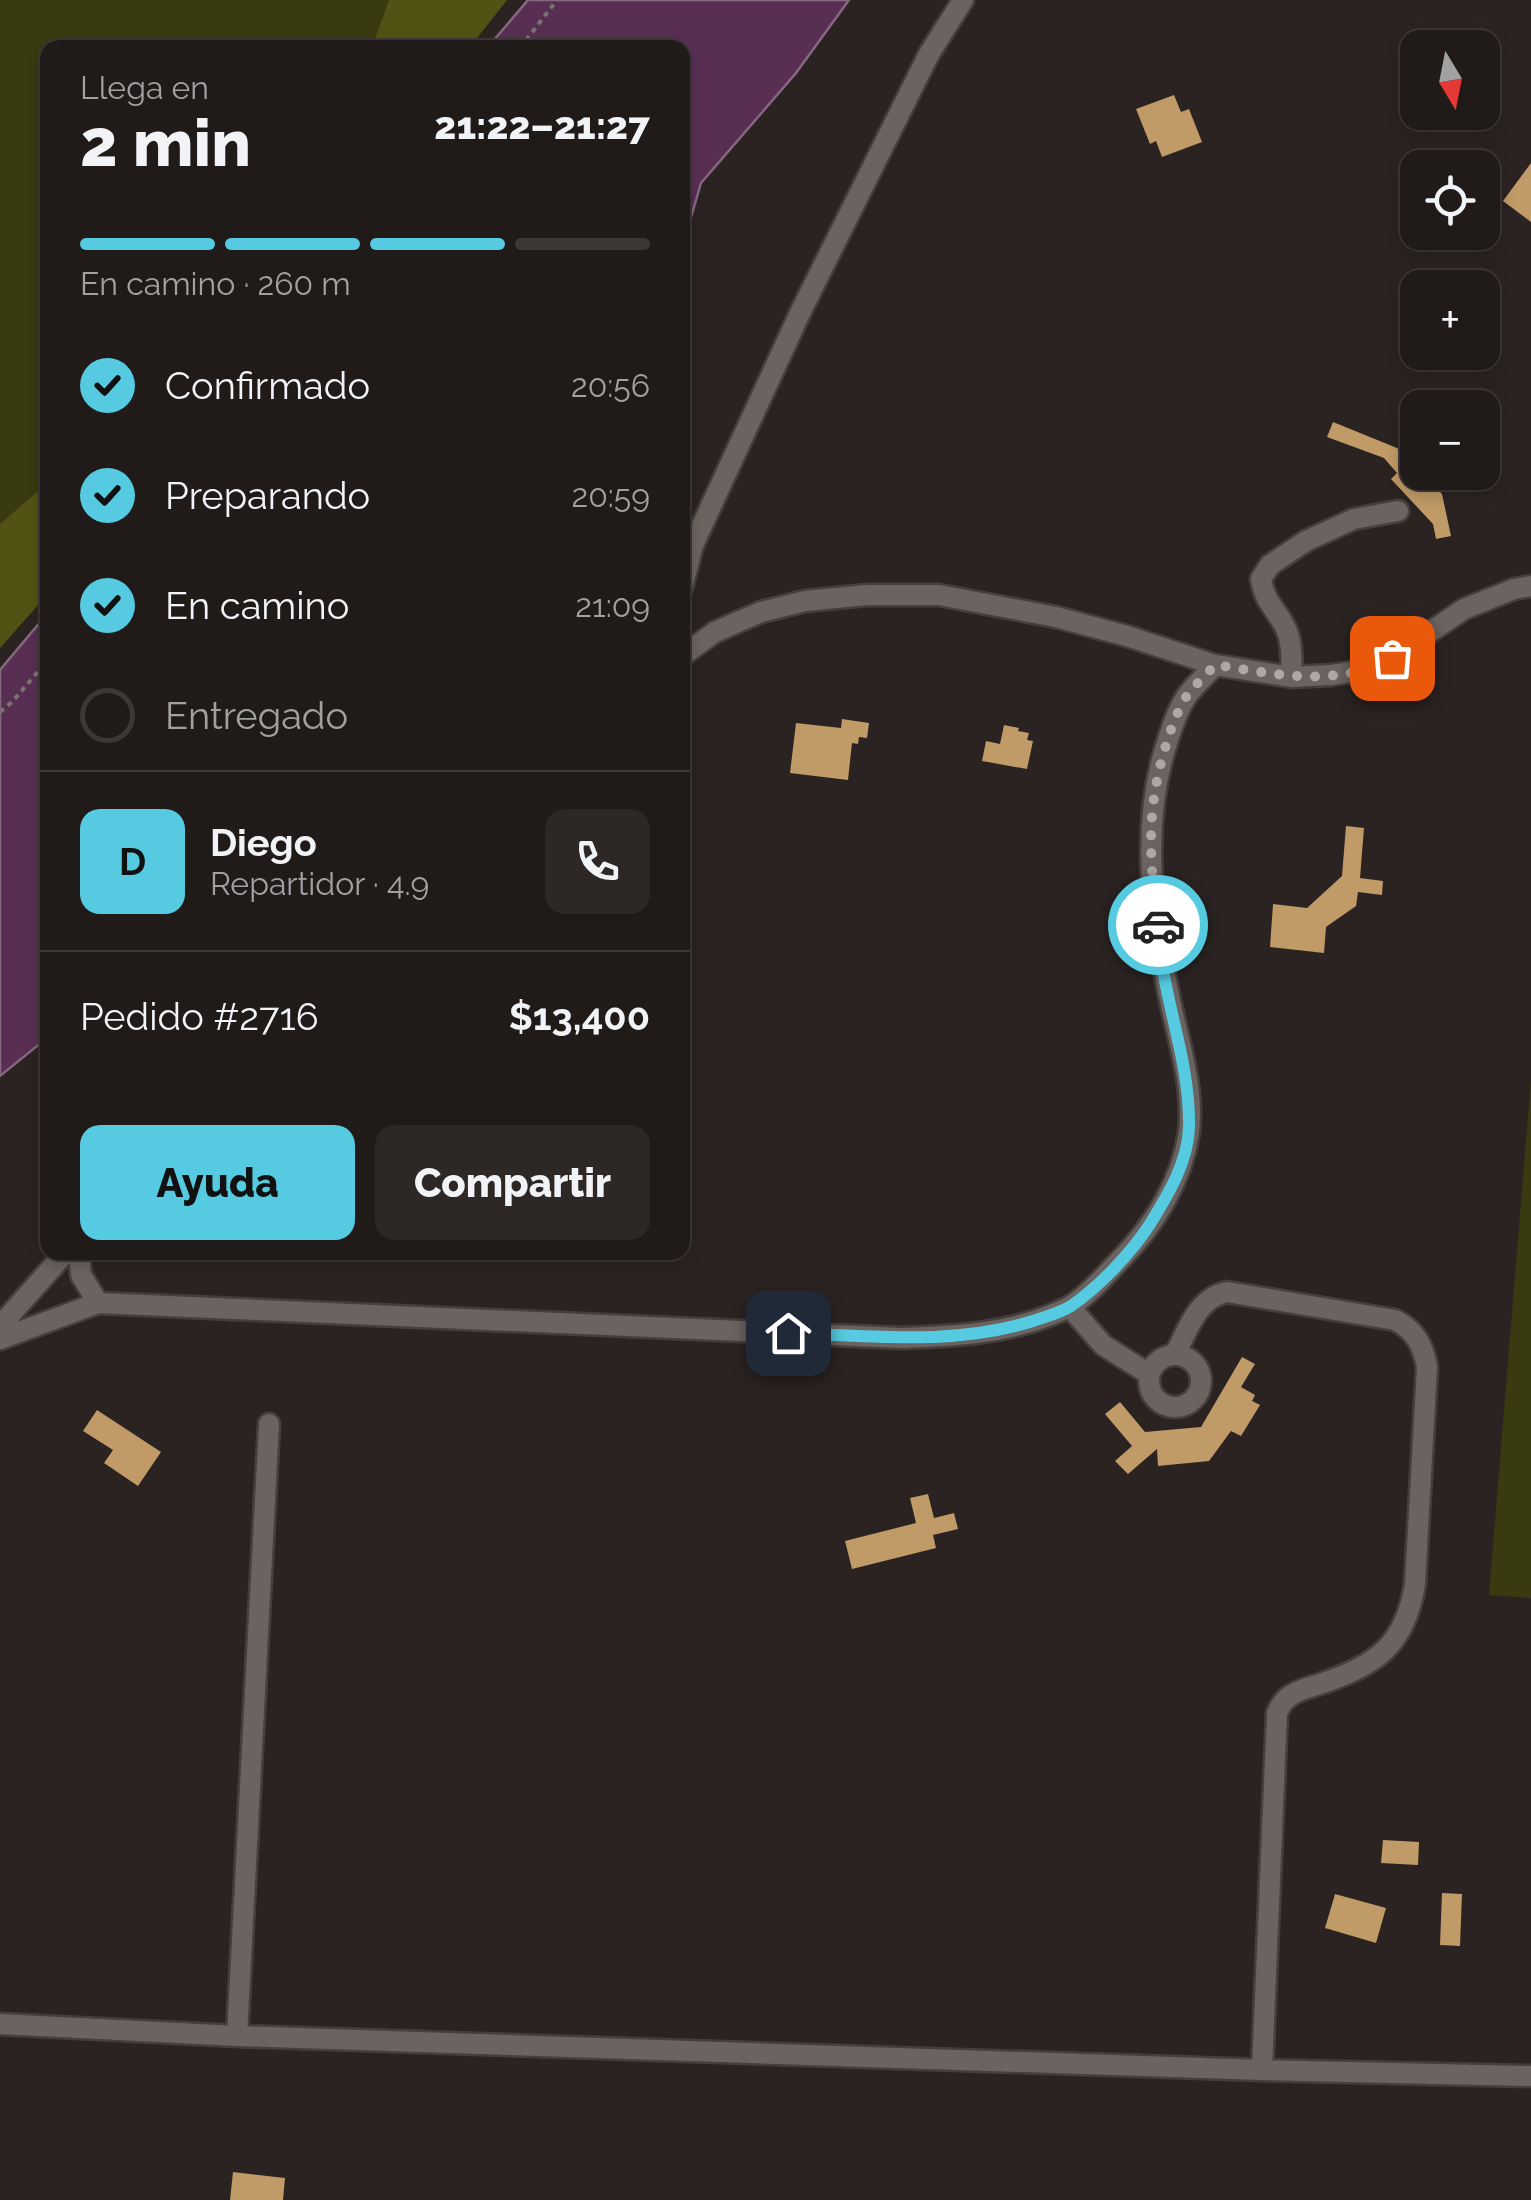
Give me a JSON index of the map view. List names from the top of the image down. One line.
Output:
{"north":"bottom","page":{"map_buttons":["+","−"],"heading":["2 min","Llega en","21:22–21:27"],"panel":["Diego","Repartidor · 4.9","Pedido #2716","$13,400"],"bar":"En camino · 260 m","list":[["Confirmado","20:56"],["Preparando","20:59"],["En camino","21:09"],"Entregado"],"round":"D","buttons":["Ayuda","Compartir"]}}
